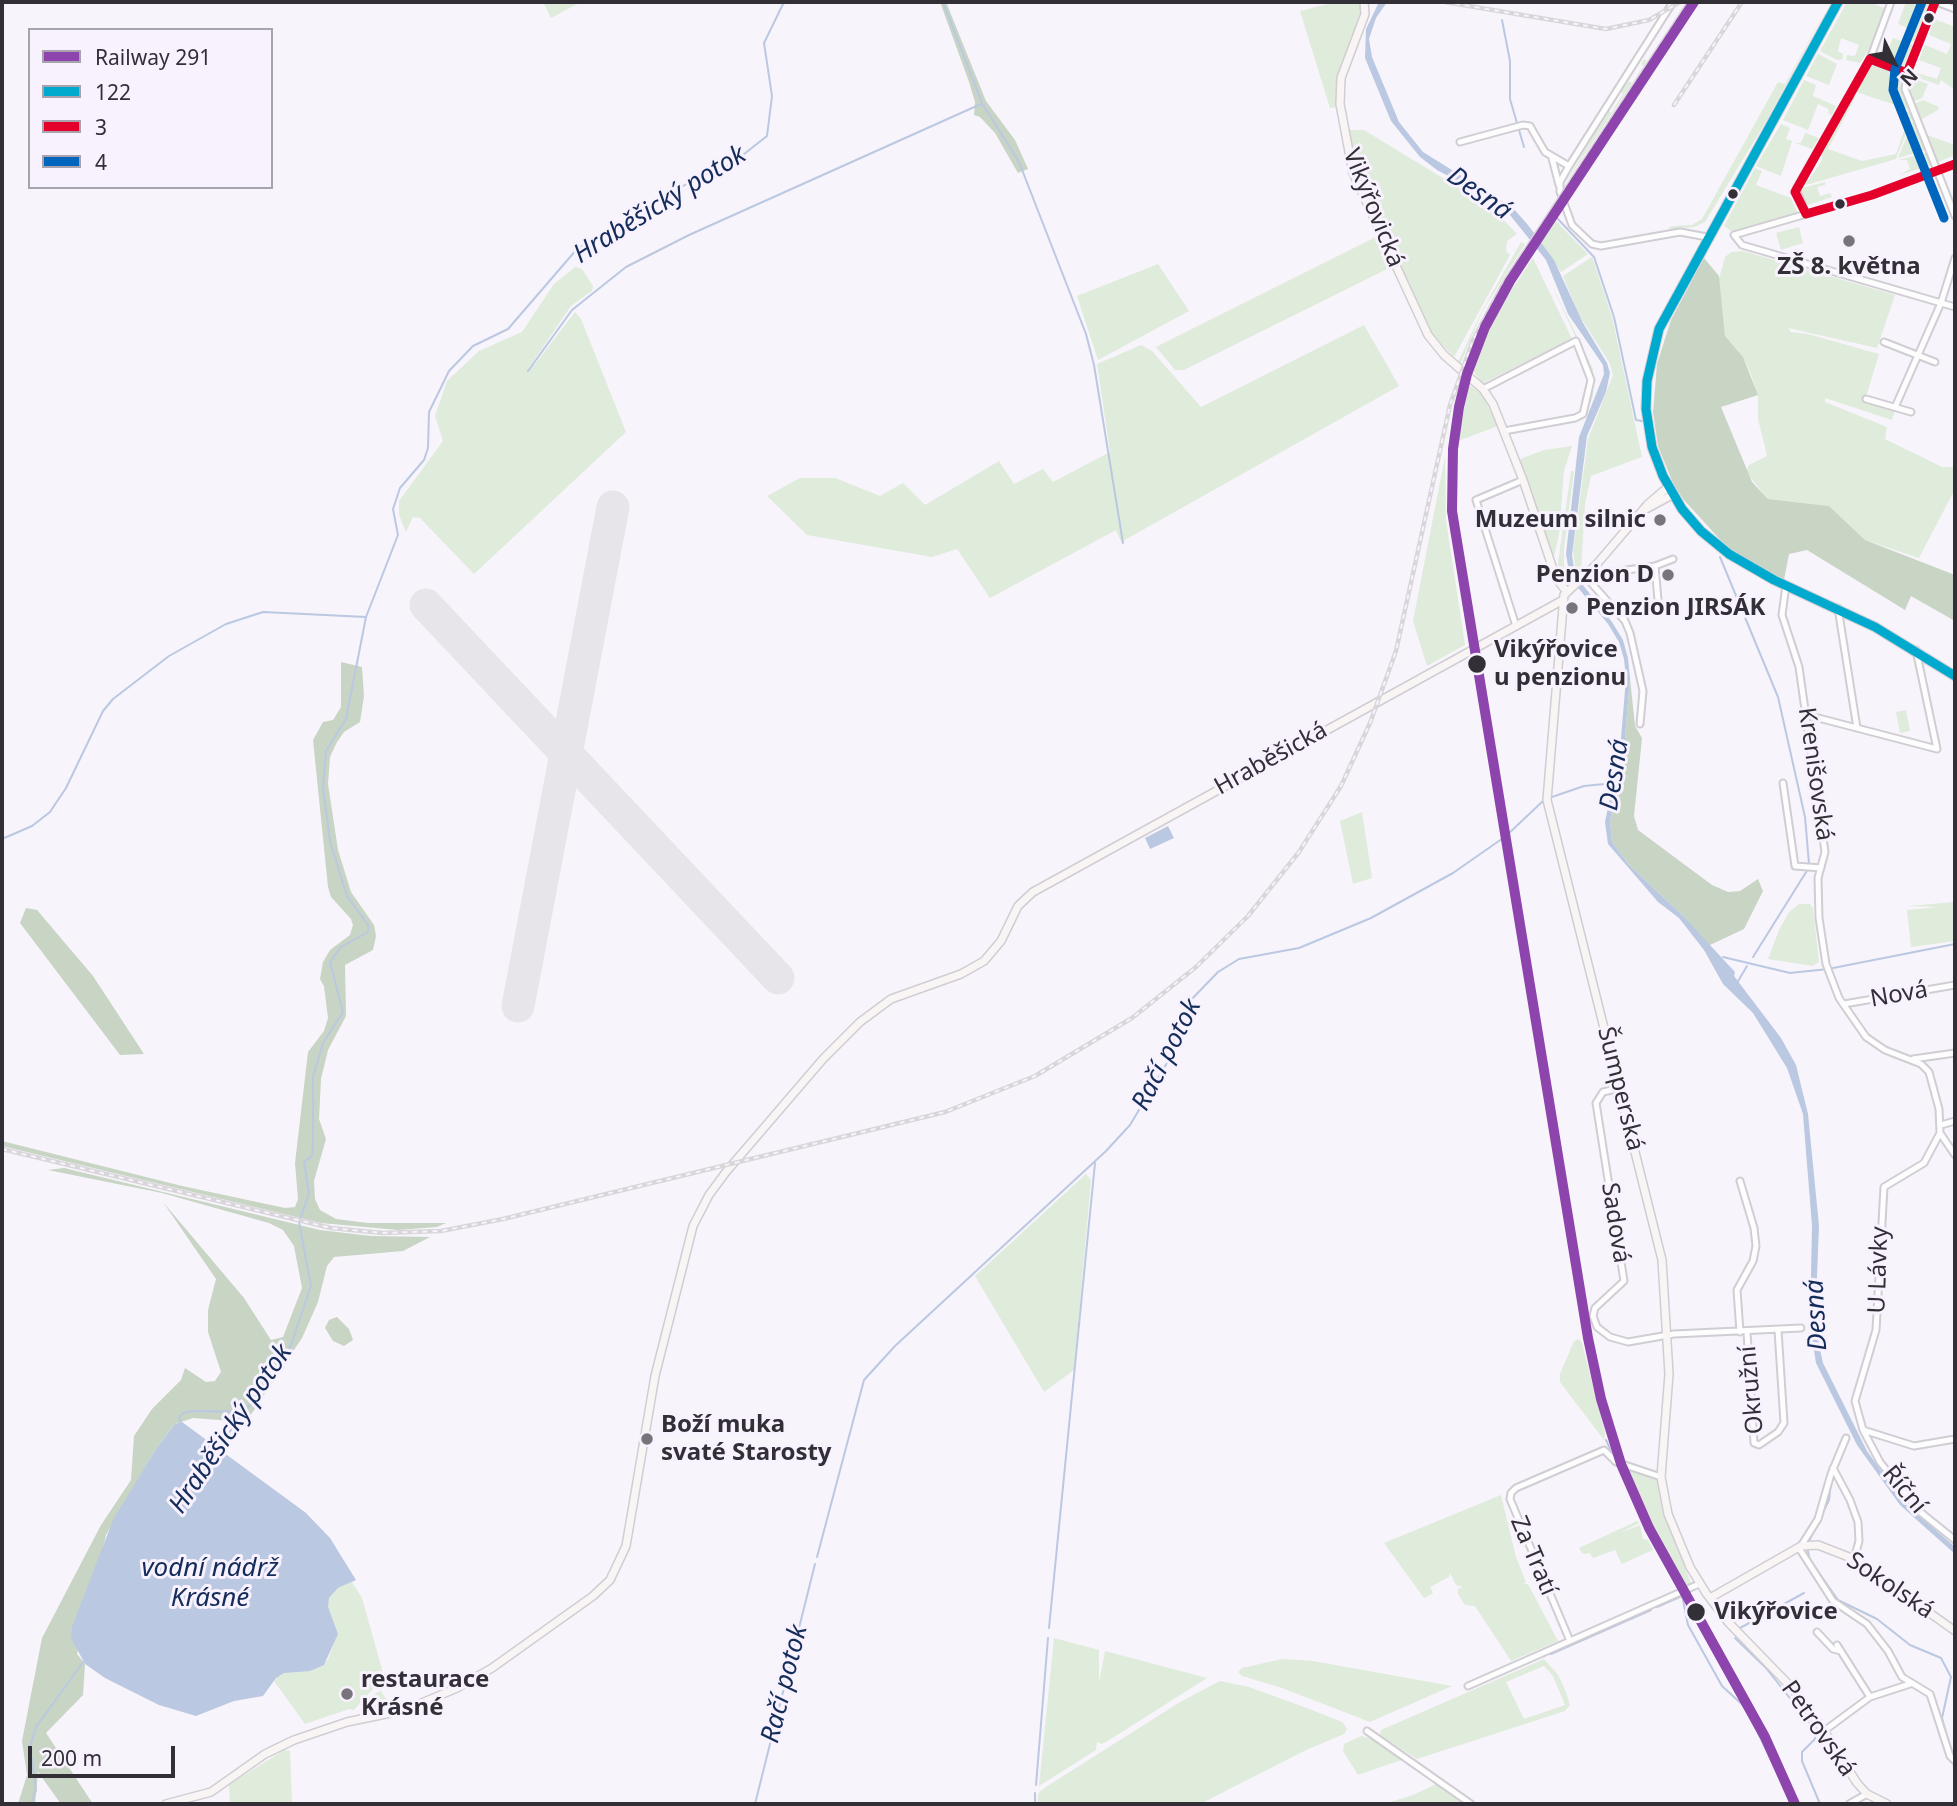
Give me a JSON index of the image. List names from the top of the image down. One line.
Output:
{"streets":{"street":["Vikýřovická","Hraběšická","Krenišovská","Nová","Šumperská","Sadová","U Lávky","Okružní","Říční","Za Tratí","Sokolská","Petrovská"]},"crossings":[["Vikýřovická","Šumperská"],["Hraběšická","Šumperská"],["Krenišovská","Nová"],["Šumperská","Sadová"],["Šumperská","Za Tratí"],["Šumperská","Petrovská"],["U Lávky","Říční"]],"water":["Desná","Hraběšický potok","Račí potok","vodní nádrž Krásné"],"places":["ZŠ 8. května","Muzeum silnic","Penzion D","Penzion JIRSÁK","Vikýřovice u penzionu","Boží muka svaté Starosty","Vikýřovice","restaurace Krásné"],"lines":["rail line 291","transit line 122","transit line 3","transit line 4"],"legend":["Railway 291","122","3","4"],"scale_bar":"200 m","north":"bottom right"}
